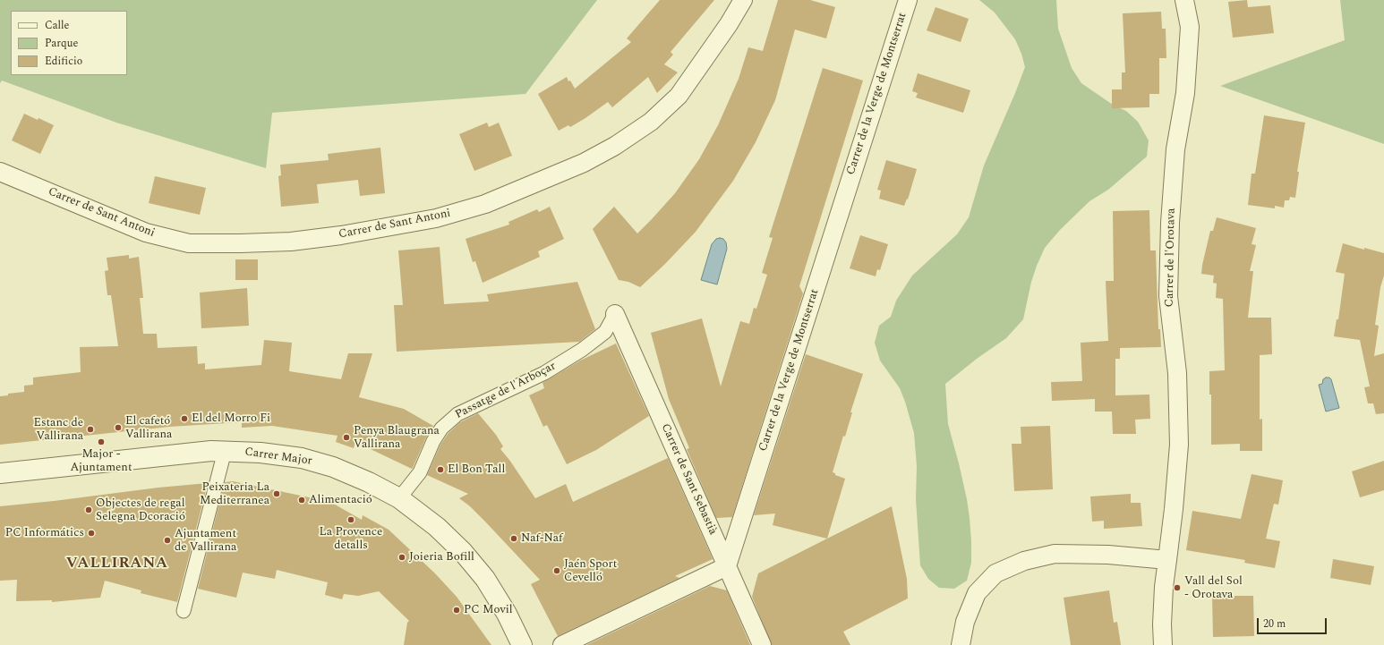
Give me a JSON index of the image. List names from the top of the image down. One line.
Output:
{"streets":{"street":["Carrer de la Verge de Montserrat","Carrer de Sant Antoni","Carrer de l'Orotava","Passatge de l'Arboçar","Carrer Major","Carrer de Sant Sebastià"]},"crossings":[["Carrer de la Verge de Montserrat","Carrer de Sant Sebastià"],["Passatge de l'Arboçar","Carrer Major"],["Passatge de l'Arboçar","Carrer de Sant Sebastià"]],"districts":["VALLIRANA"],"places":["El del Morro Fi","El cafetó Vallirana","Estanc de Vallirana","Penya Blaugrana Vallirana","Major - Ajuntament","El Bon Tall","Peixateria La Mediterranea","Alimentació","Objectes de regal Selegna Dcoració","La Provence detalls","PC Informátics","Naf-Naf","Ajuntament de Vallirana","Joieria Bofill","Jaén Sport Cevelló","Vall del Sol - Orotava","PC Movil"],"legend":["Calle","Parque","Edificio"],"scale_bar":"20 m"}
